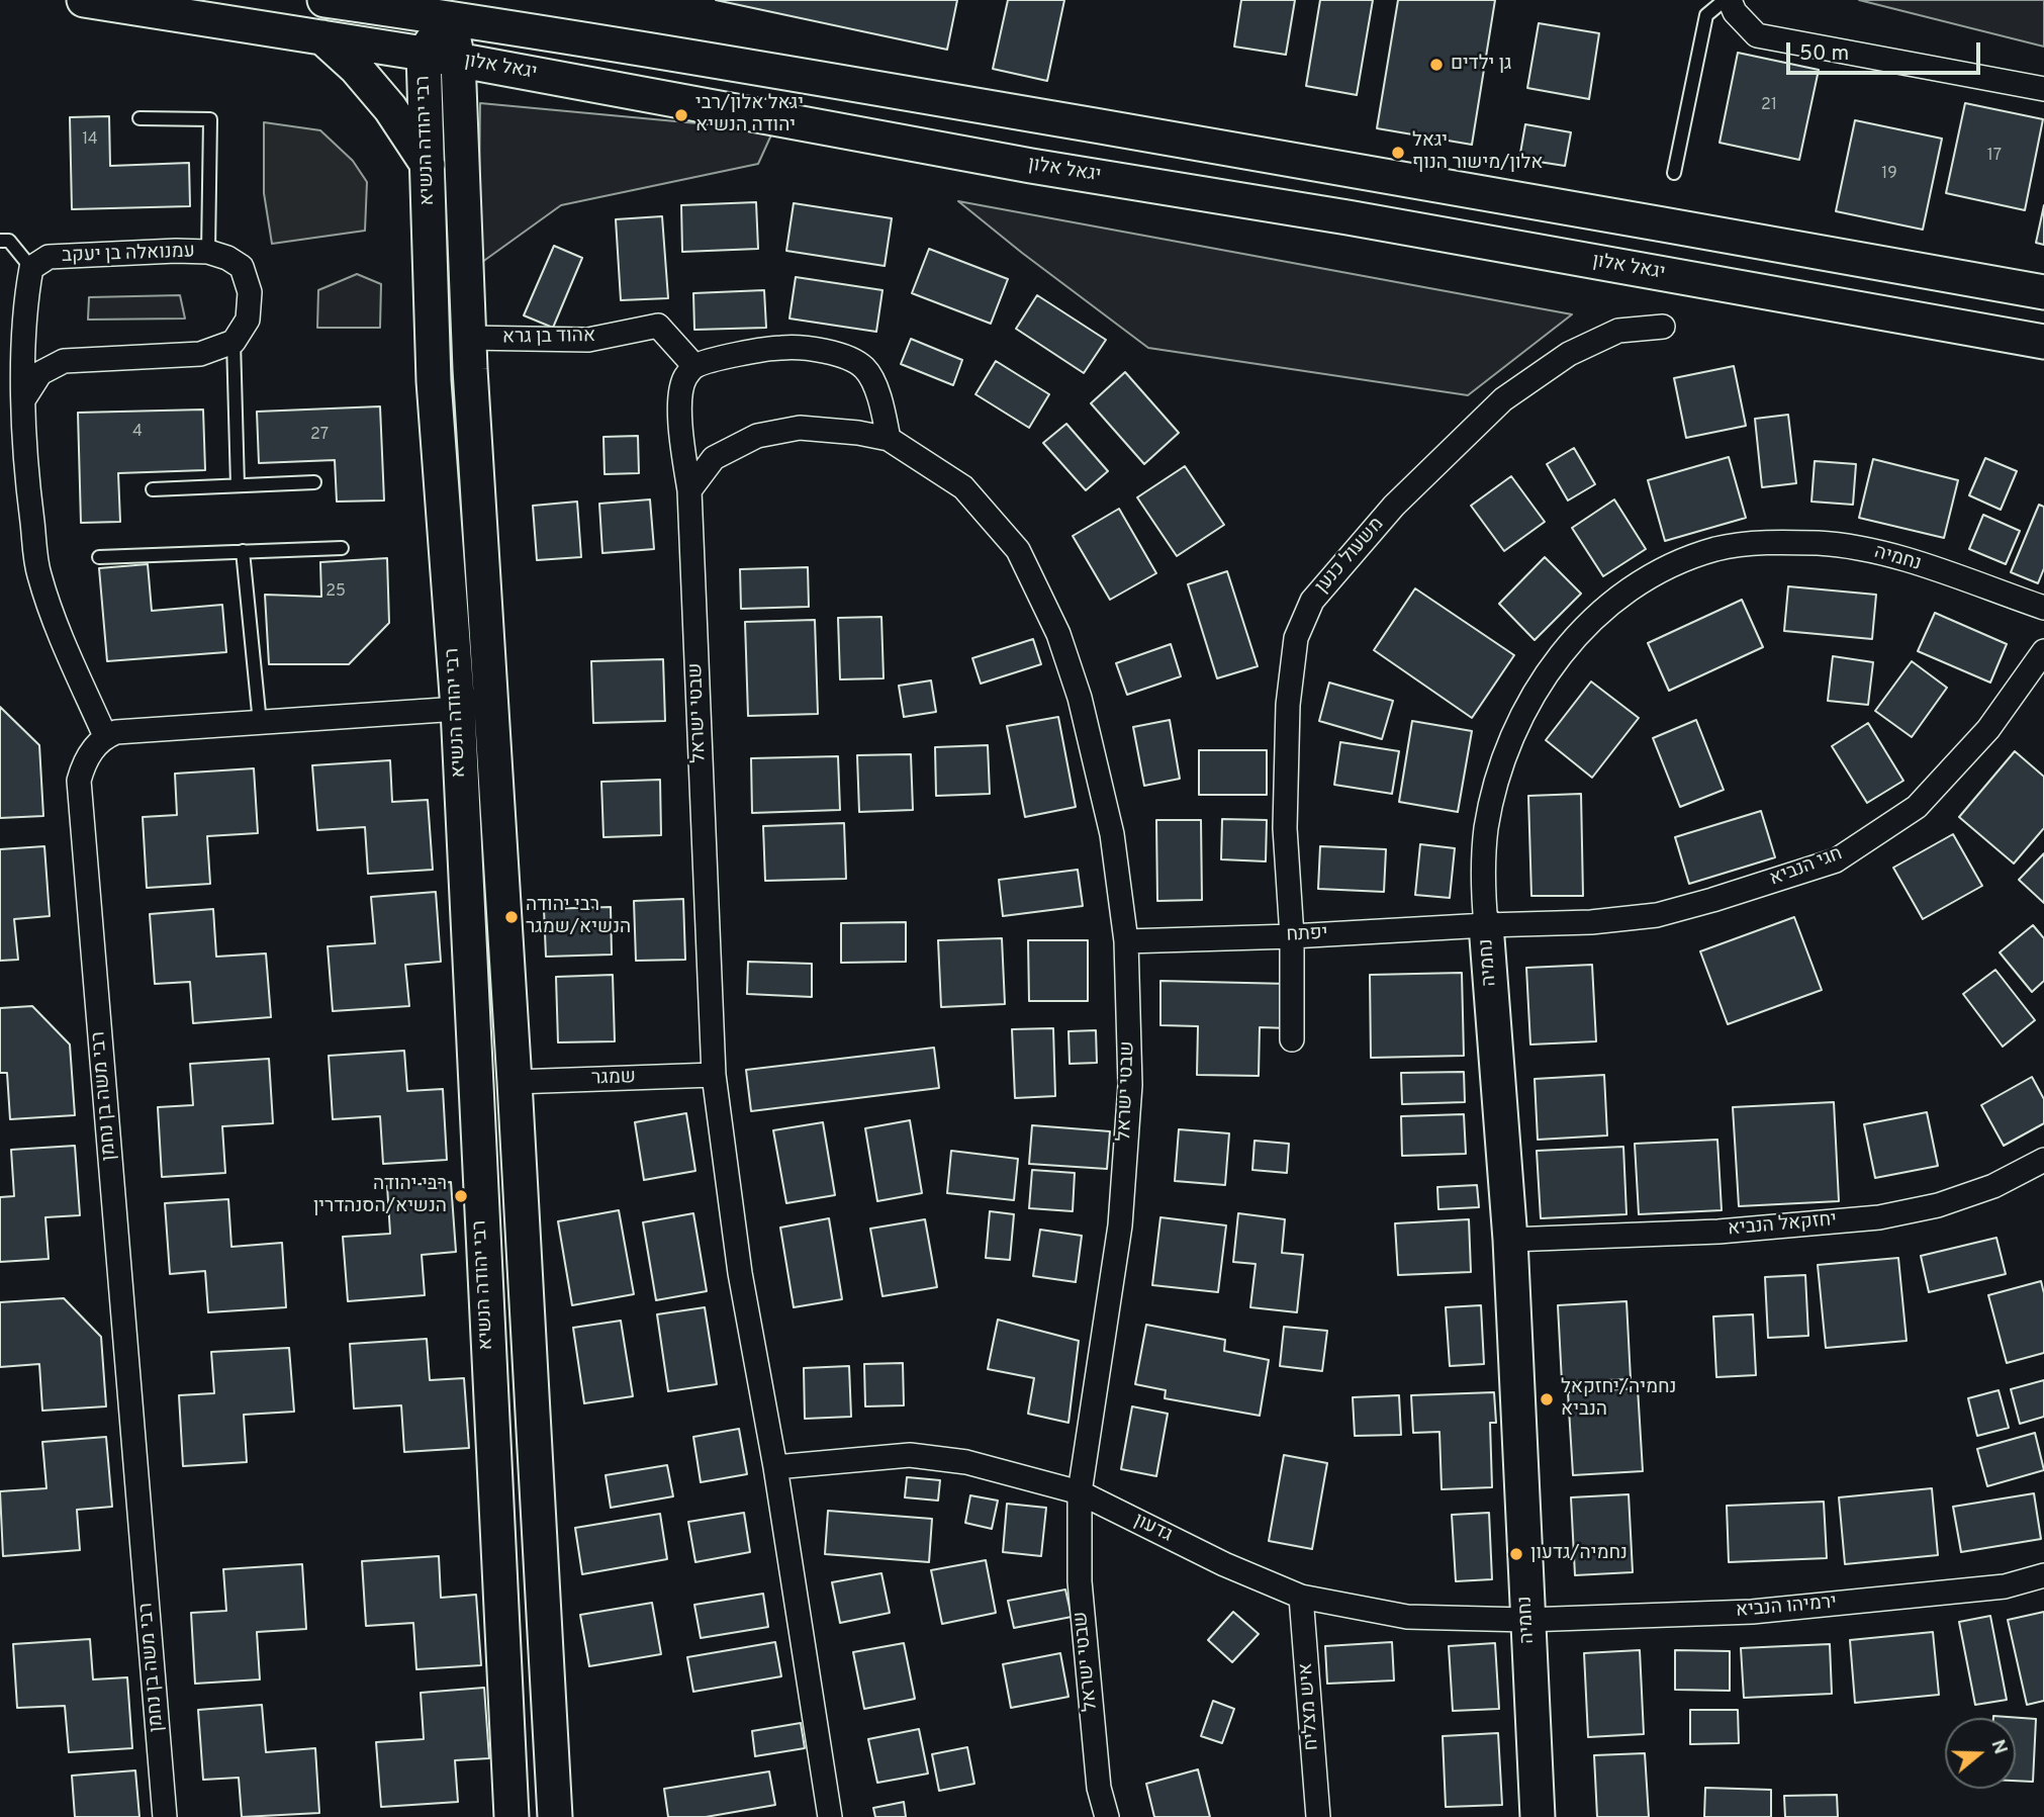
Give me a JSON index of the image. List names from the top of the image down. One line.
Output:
{"streets":{"street":["יגאל אלון","רבי יהודה הנשיא","עמנואלה בן יעקב","אהוד בן גרא","משעול כנען","נחמיה","שבטי ישראל","חגי הנביא","יפתח","שמגר","רבי משה בן נחמן","יחזקאל הנביא","גדעון","ירמיהו הנביא","איש מצליח"]},"crossings":[["יגאל אלון","רבי יהודה הנשיא"],["רבי יהודה הנשיא","אהוד בן גרא"],["רבי יהודה הנשיא","שמגר"],["אהוד בן גרא","שבטי ישראל"],["משעול כנען","יפתח"],["נחמיה","חגי הנביא"],["נחמיה","יפתח"],["נחמיה","יחזקאל הנביא"],["נחמיה","גדעון"],["נחמיה","ירמיהו הנביא"],["שבטי ישראל","יפתח"],["שבטי ישראל","שמגר"],["שבטי ישראל","גדעון"],["חגי הנביא","יפתח"],["גדעון","ירמיהו הנביא"],["גדעון","איש מצליח"]],"places":["גן ילדים","יגאל אלון/רבי יהודה הנשיא","יגאל אלון/מישור הנוף","רבי יהודה הנשיא/שמגר","רבי יהודה הנשיא/הסנהדרין","נחמיה/יחזקאל הנביא","נחמיה/גדעון"],"house_numbers":["21","14","17","19","4","27","25"],"scale_bar":"50 m","north":"right"}
